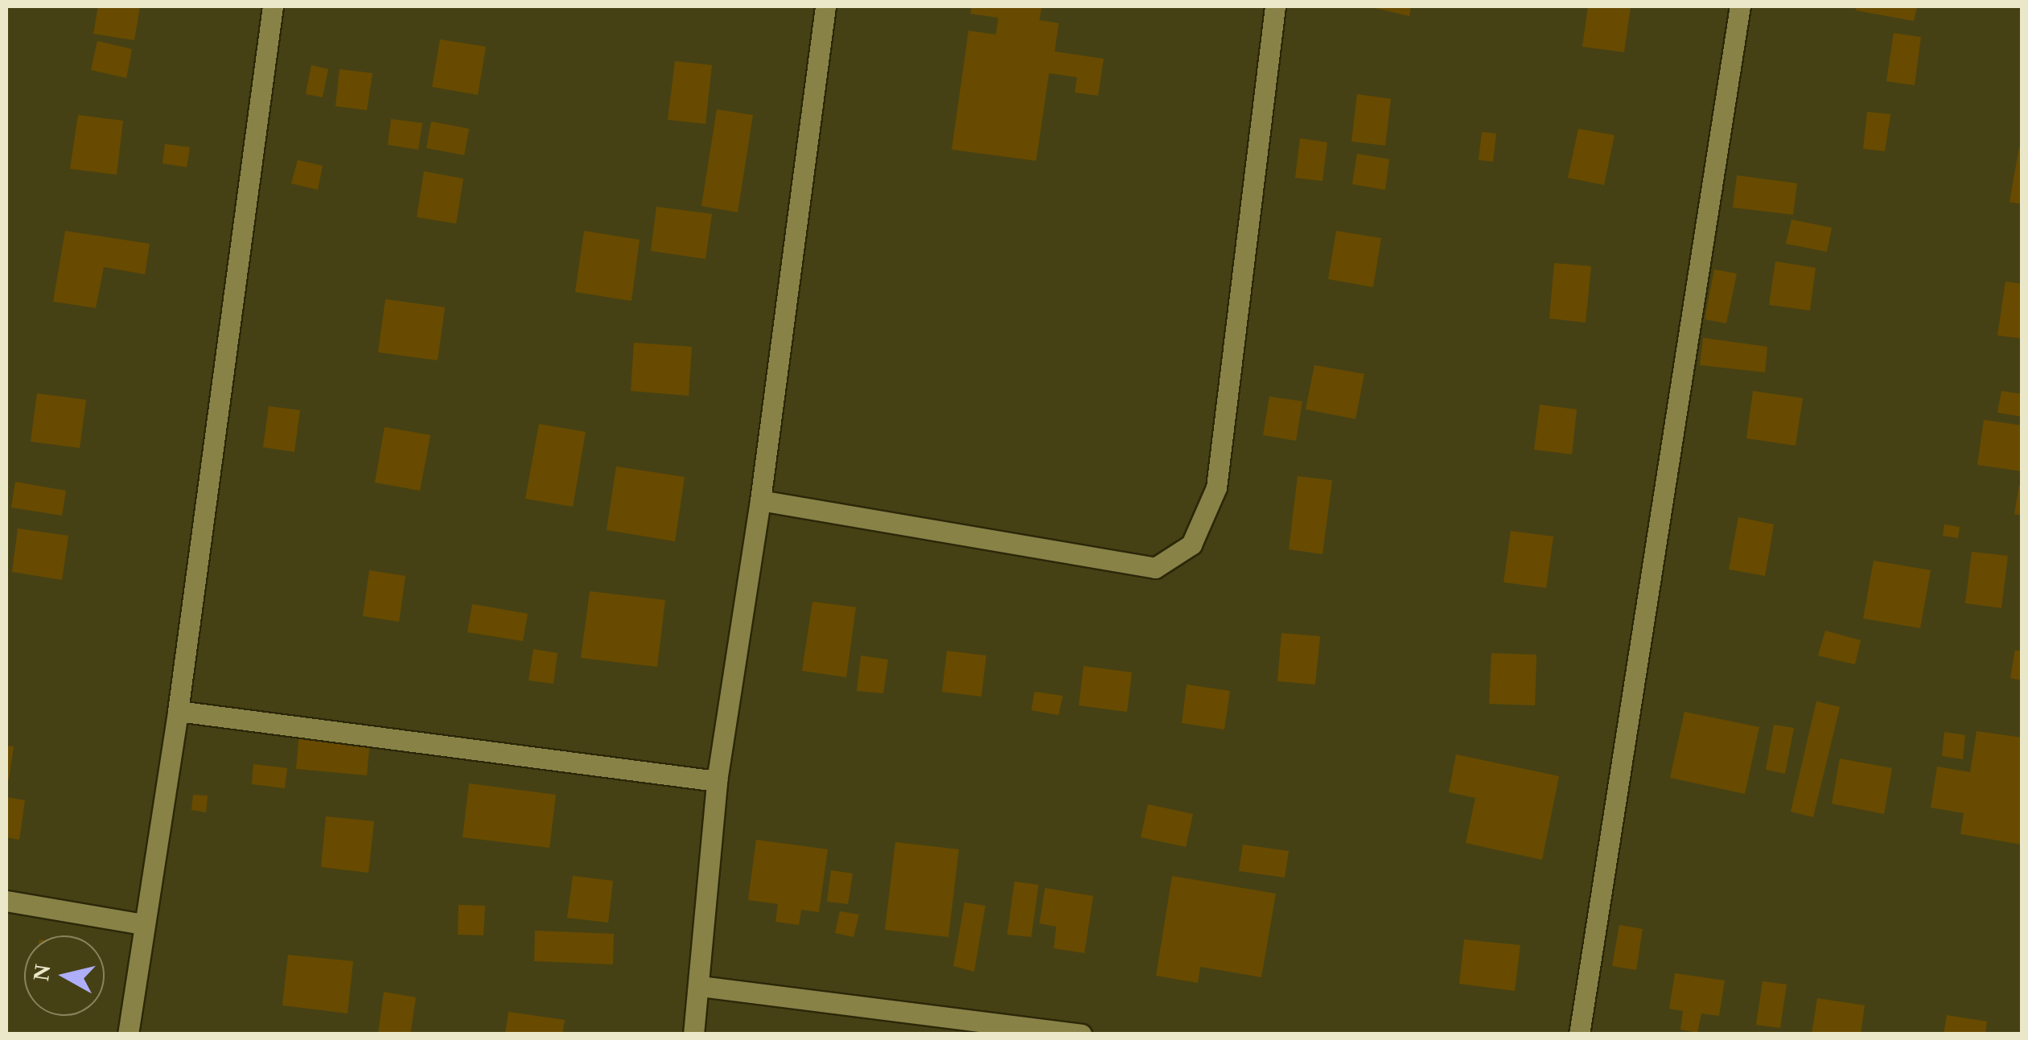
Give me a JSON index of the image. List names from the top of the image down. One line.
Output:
{"north":"left"}
